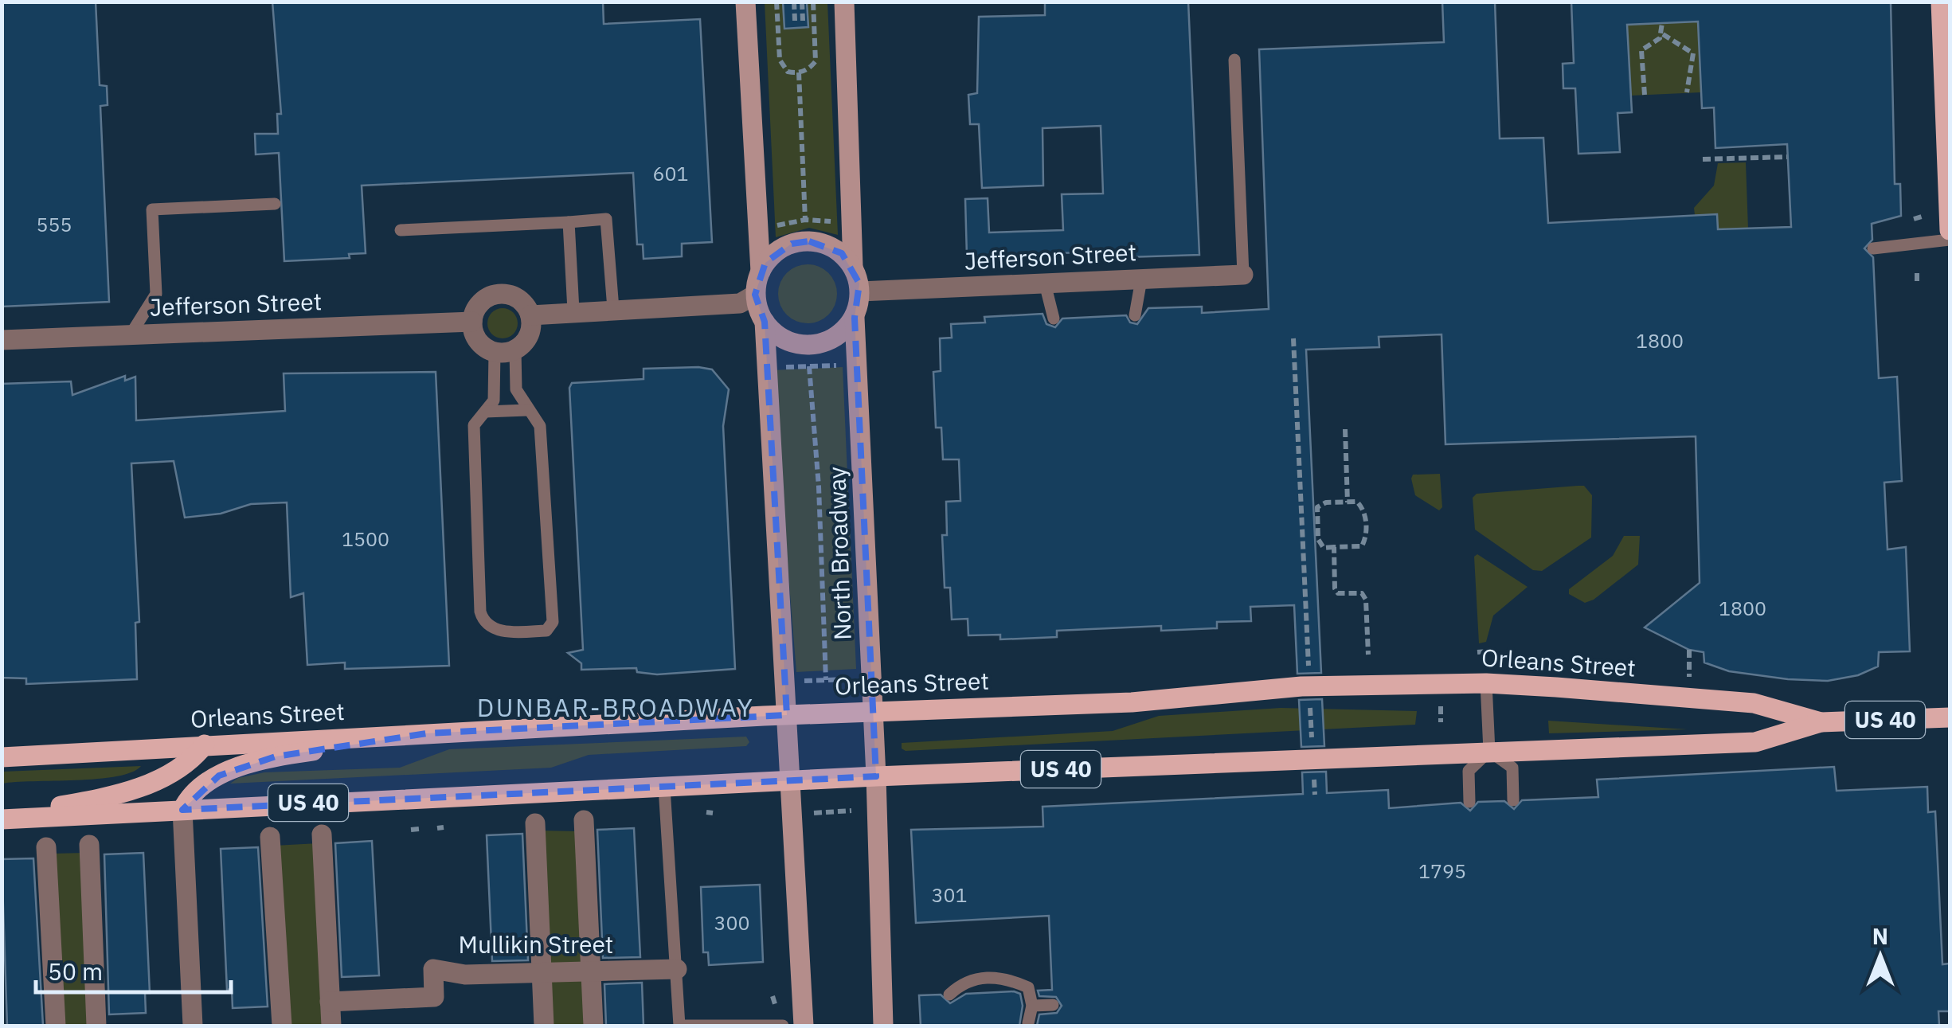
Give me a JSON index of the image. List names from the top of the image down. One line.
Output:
{"streets":{"main road":["North Broadway","Orleans Street","US 40"],"street":["Jefferson Street","Mullikin Street"]},"crossings":[["Jefferson Street","North Broadway"],["North Broadway","Orleans Street"]],"districts":["DUNBAR-BROADWAY"],"house_numbers":["601","555","1800","1500","1800","1795","301","300"],"scale_bar":"50 m","north":"top"}
